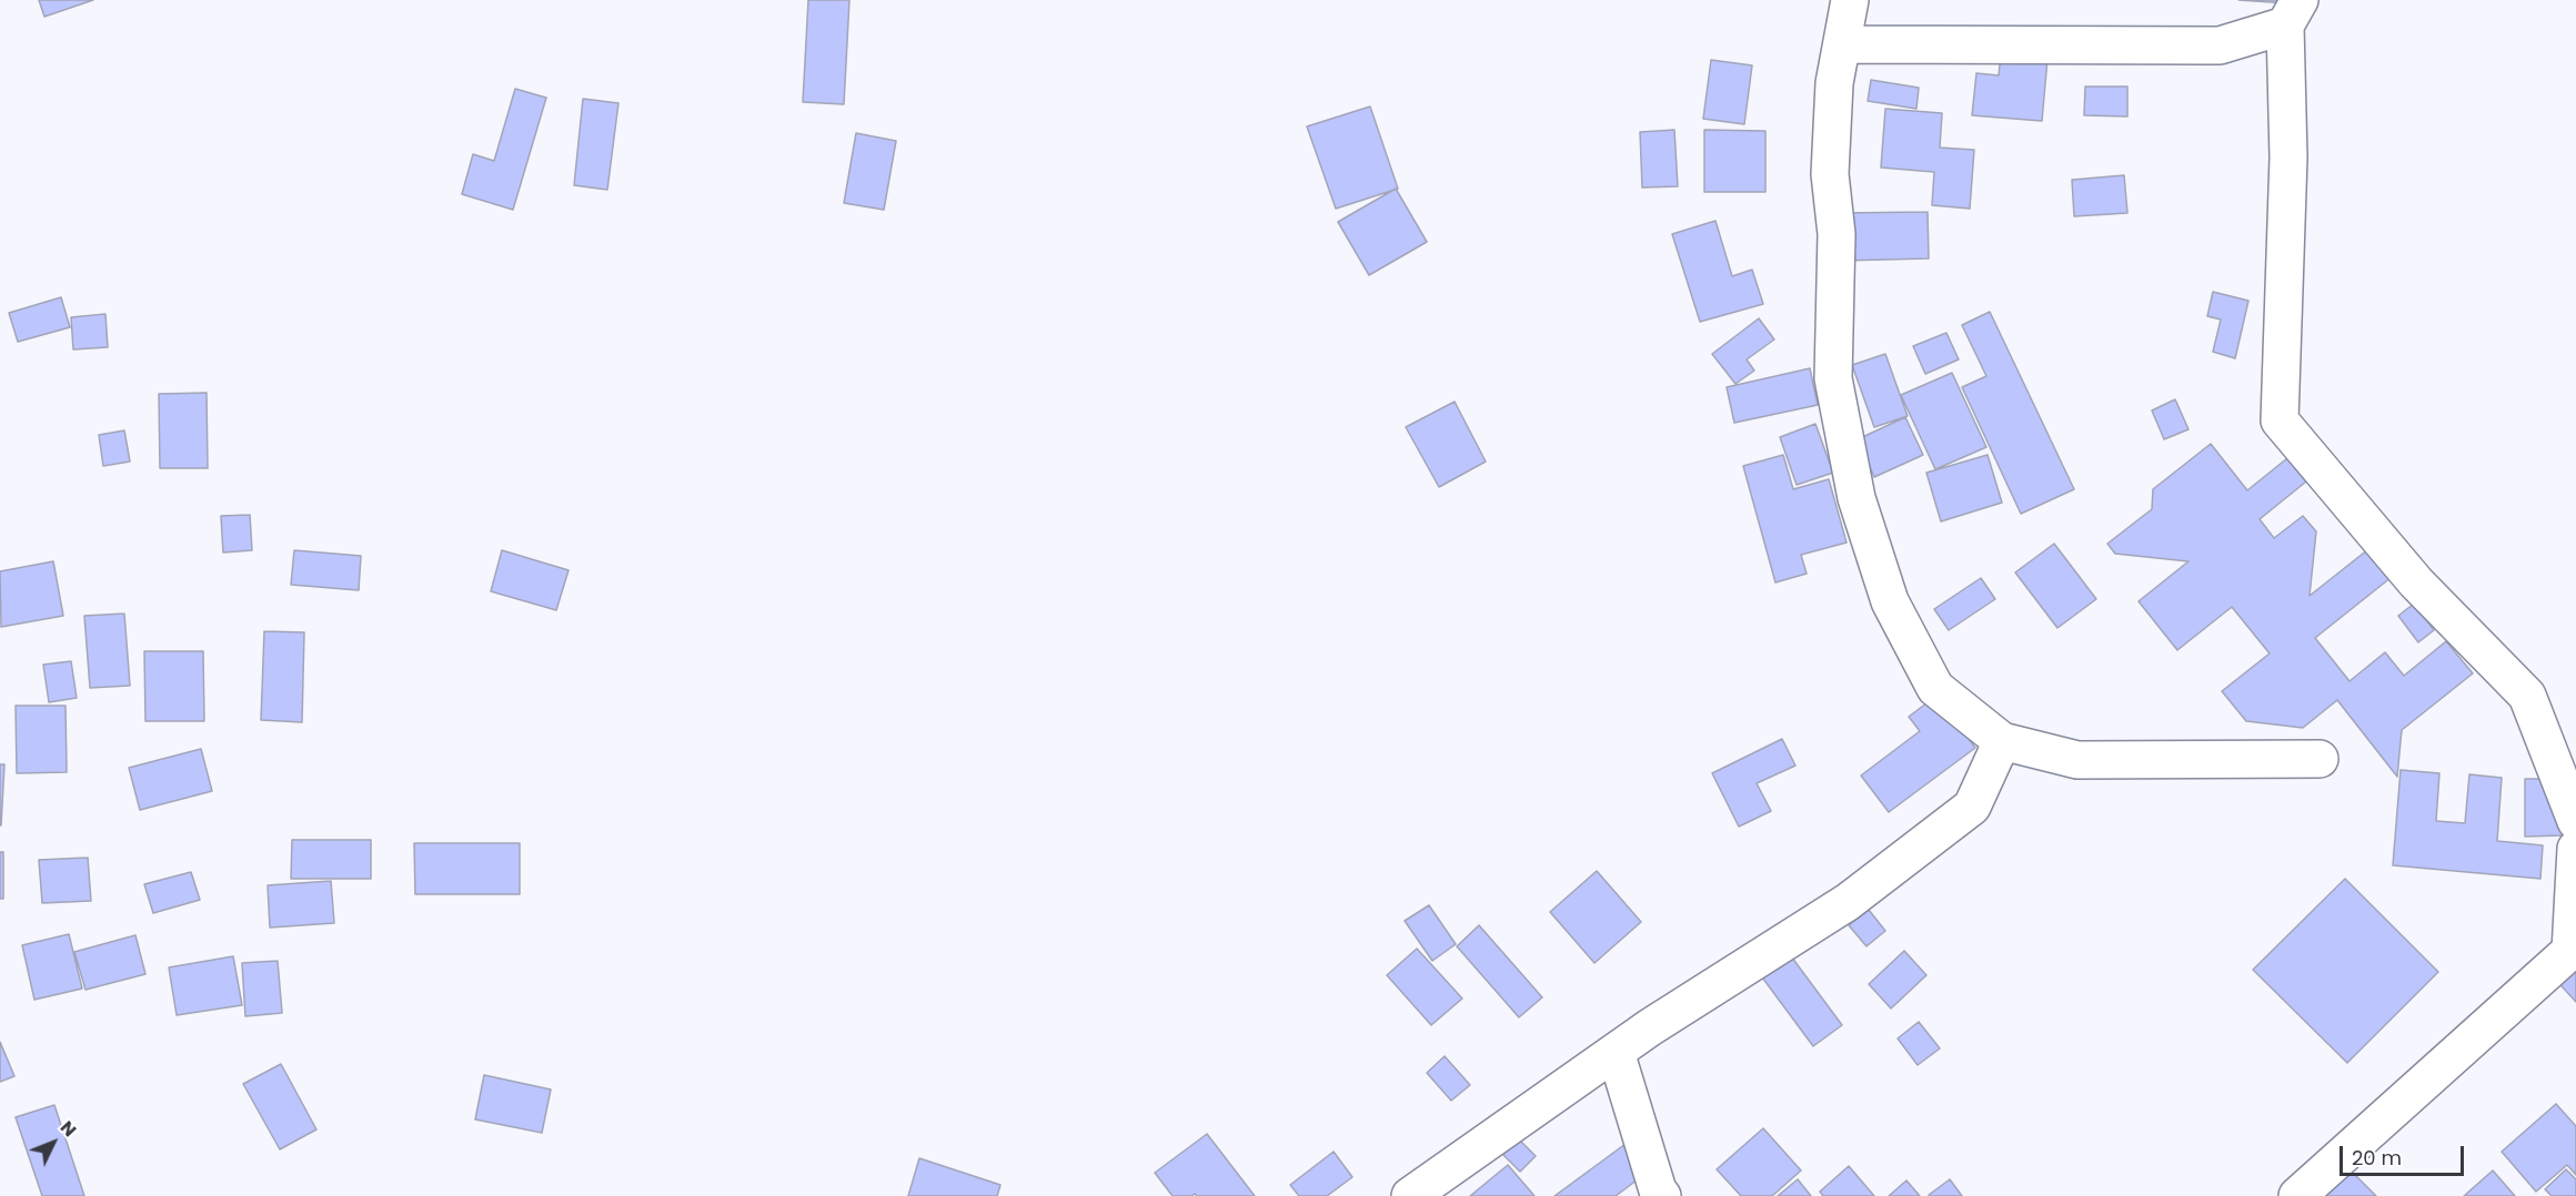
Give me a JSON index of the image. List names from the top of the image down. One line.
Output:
{"scale_bar":"20 m","north":"top right"}
